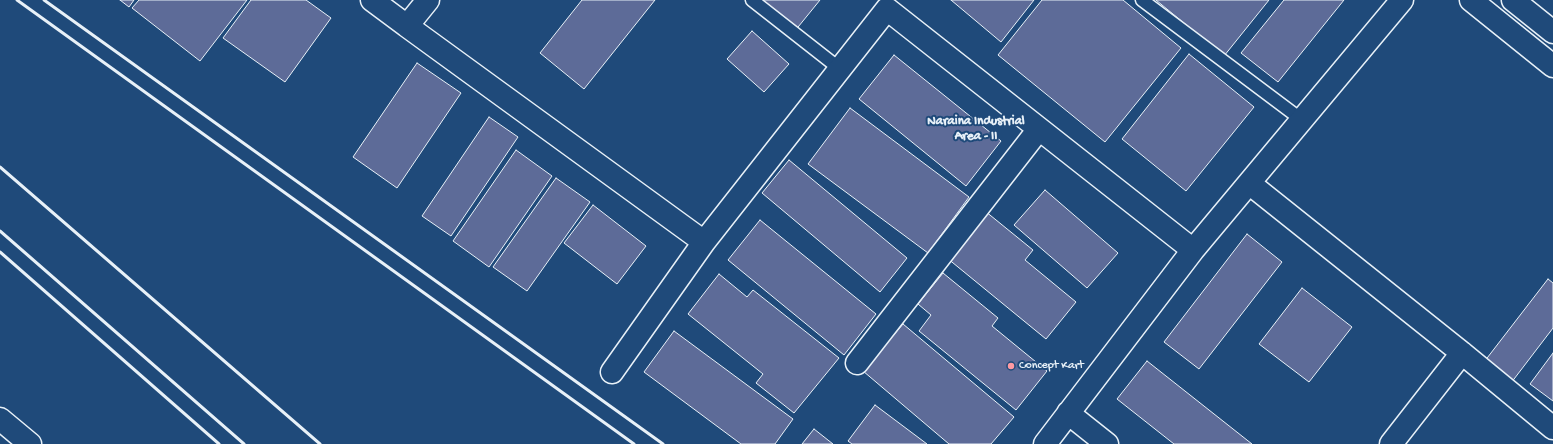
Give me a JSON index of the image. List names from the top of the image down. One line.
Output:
{"districts":["Naraina Industrial Area - II"],"places":["Concept Kart"]}
